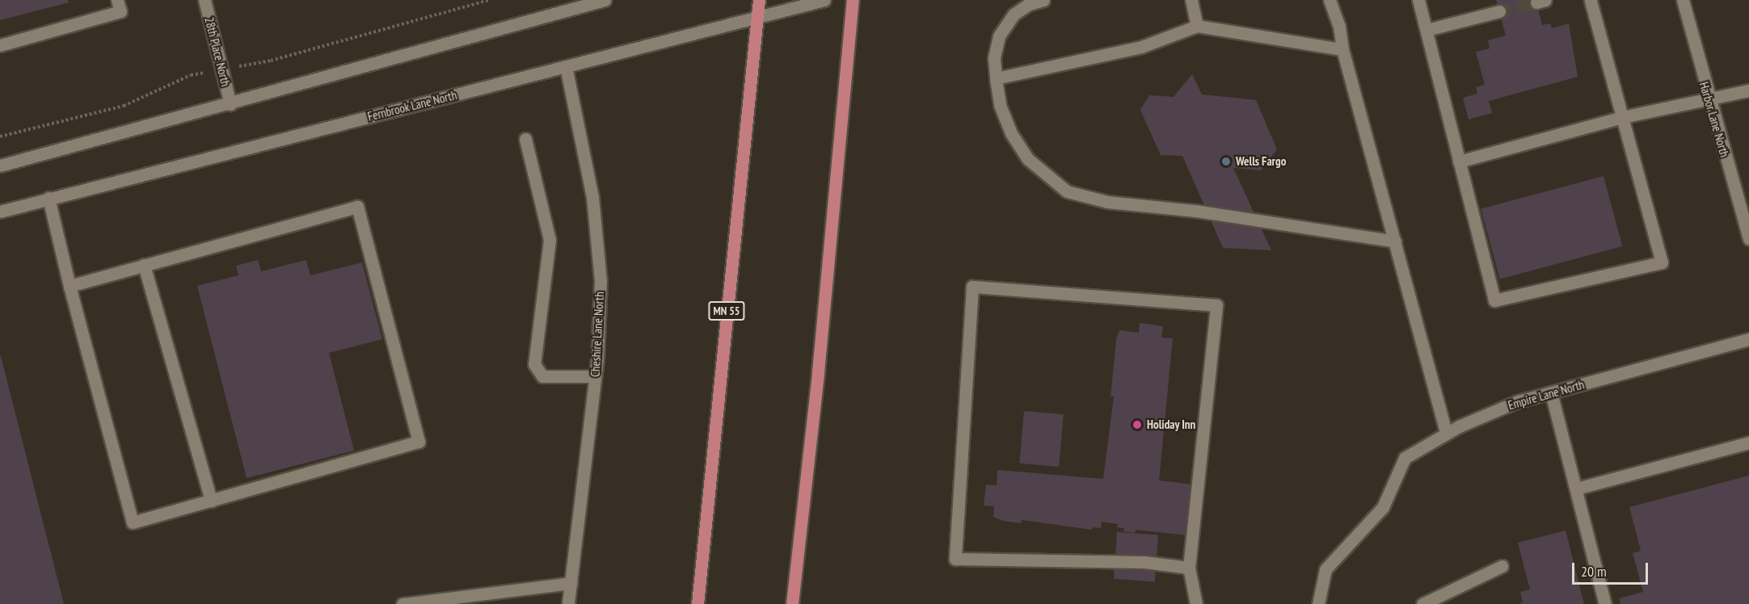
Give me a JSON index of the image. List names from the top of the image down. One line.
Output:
{"streets":{"main road":["MN 55"],"street":["28th Place North","Fernbrook Lane North","Harbor Lane North","Cheshire Lane North","Empire Lane North"]},"crossings":[["Fernbrook Lane North","MN 55"],["Fernbrook Lane North","Cheshire Lane North"]],"places":["Wells Fargo","Holiday Inn"],"scale_bar":"20 m"}
